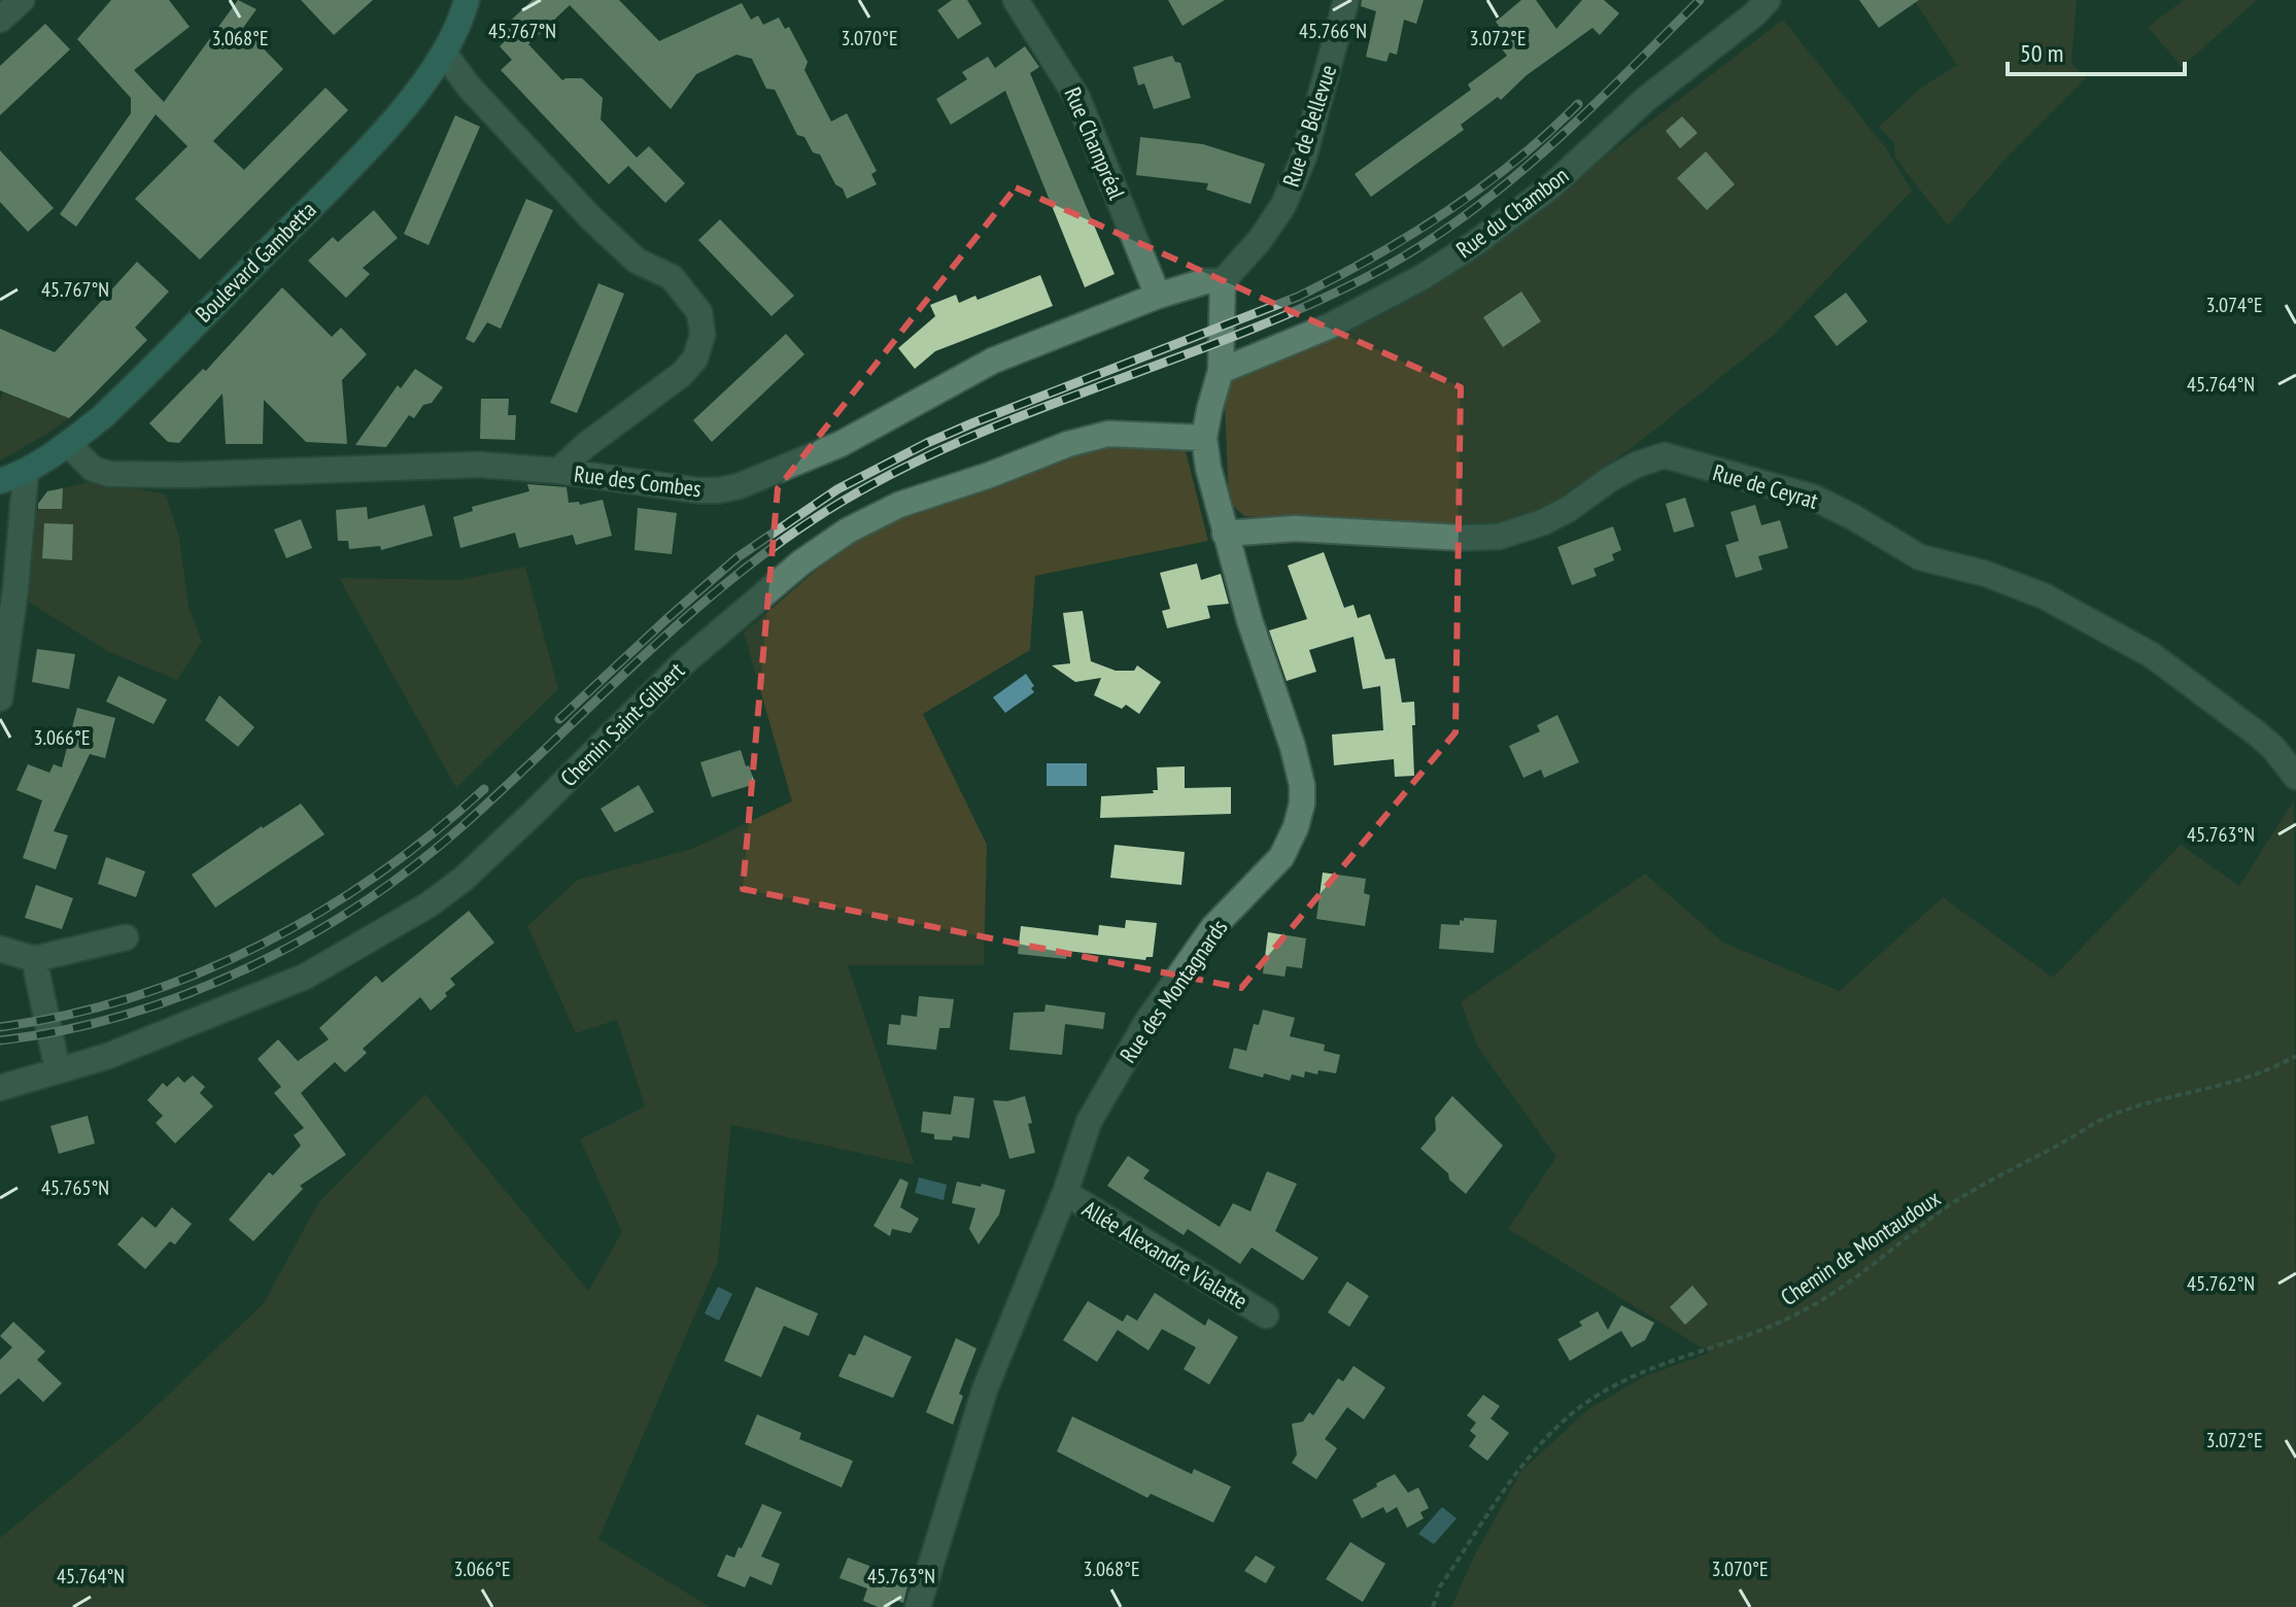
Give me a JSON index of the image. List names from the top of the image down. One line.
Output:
{"streets":{"main road":["Boulevard Gambetta"],"street":["Rue de Bellevue","Rue Champréal","Rue du Chambon","Rue des Combes","Rue de Ceyrat","Chemin Saint-Gilbert","Rue des Montagnards","Allée Alexandre Vialatte"],"path":["Chemin de Montaudoux"]},"crossings":[["Rue de Bellevue","Rue des Combes"],["Rue de Bellevue","Rue des Montagnards"],["Rue Champréal","Rue des Combes"],["Rue du Chambon","Rue des Montagnards"],["Boulevard Gambetta","Rue des Combes"],["Rue des Combes","Rue des Montagnards"],["Rue de Ceyrat","Rue des Montagnards"],["Chemin Saint-Gilbert","Rue des Montagnards"],["Rue des Montagnards","Allée Alexandre Vialatte"]],"scale_bar":"50 m","coordinates":["45.767°N","45.766°N","3.068°E","3.070°E","3.072°E","3.074°E","45.764°N","3.066°E","45.763°N","45.765°N","45.762°N"]}
